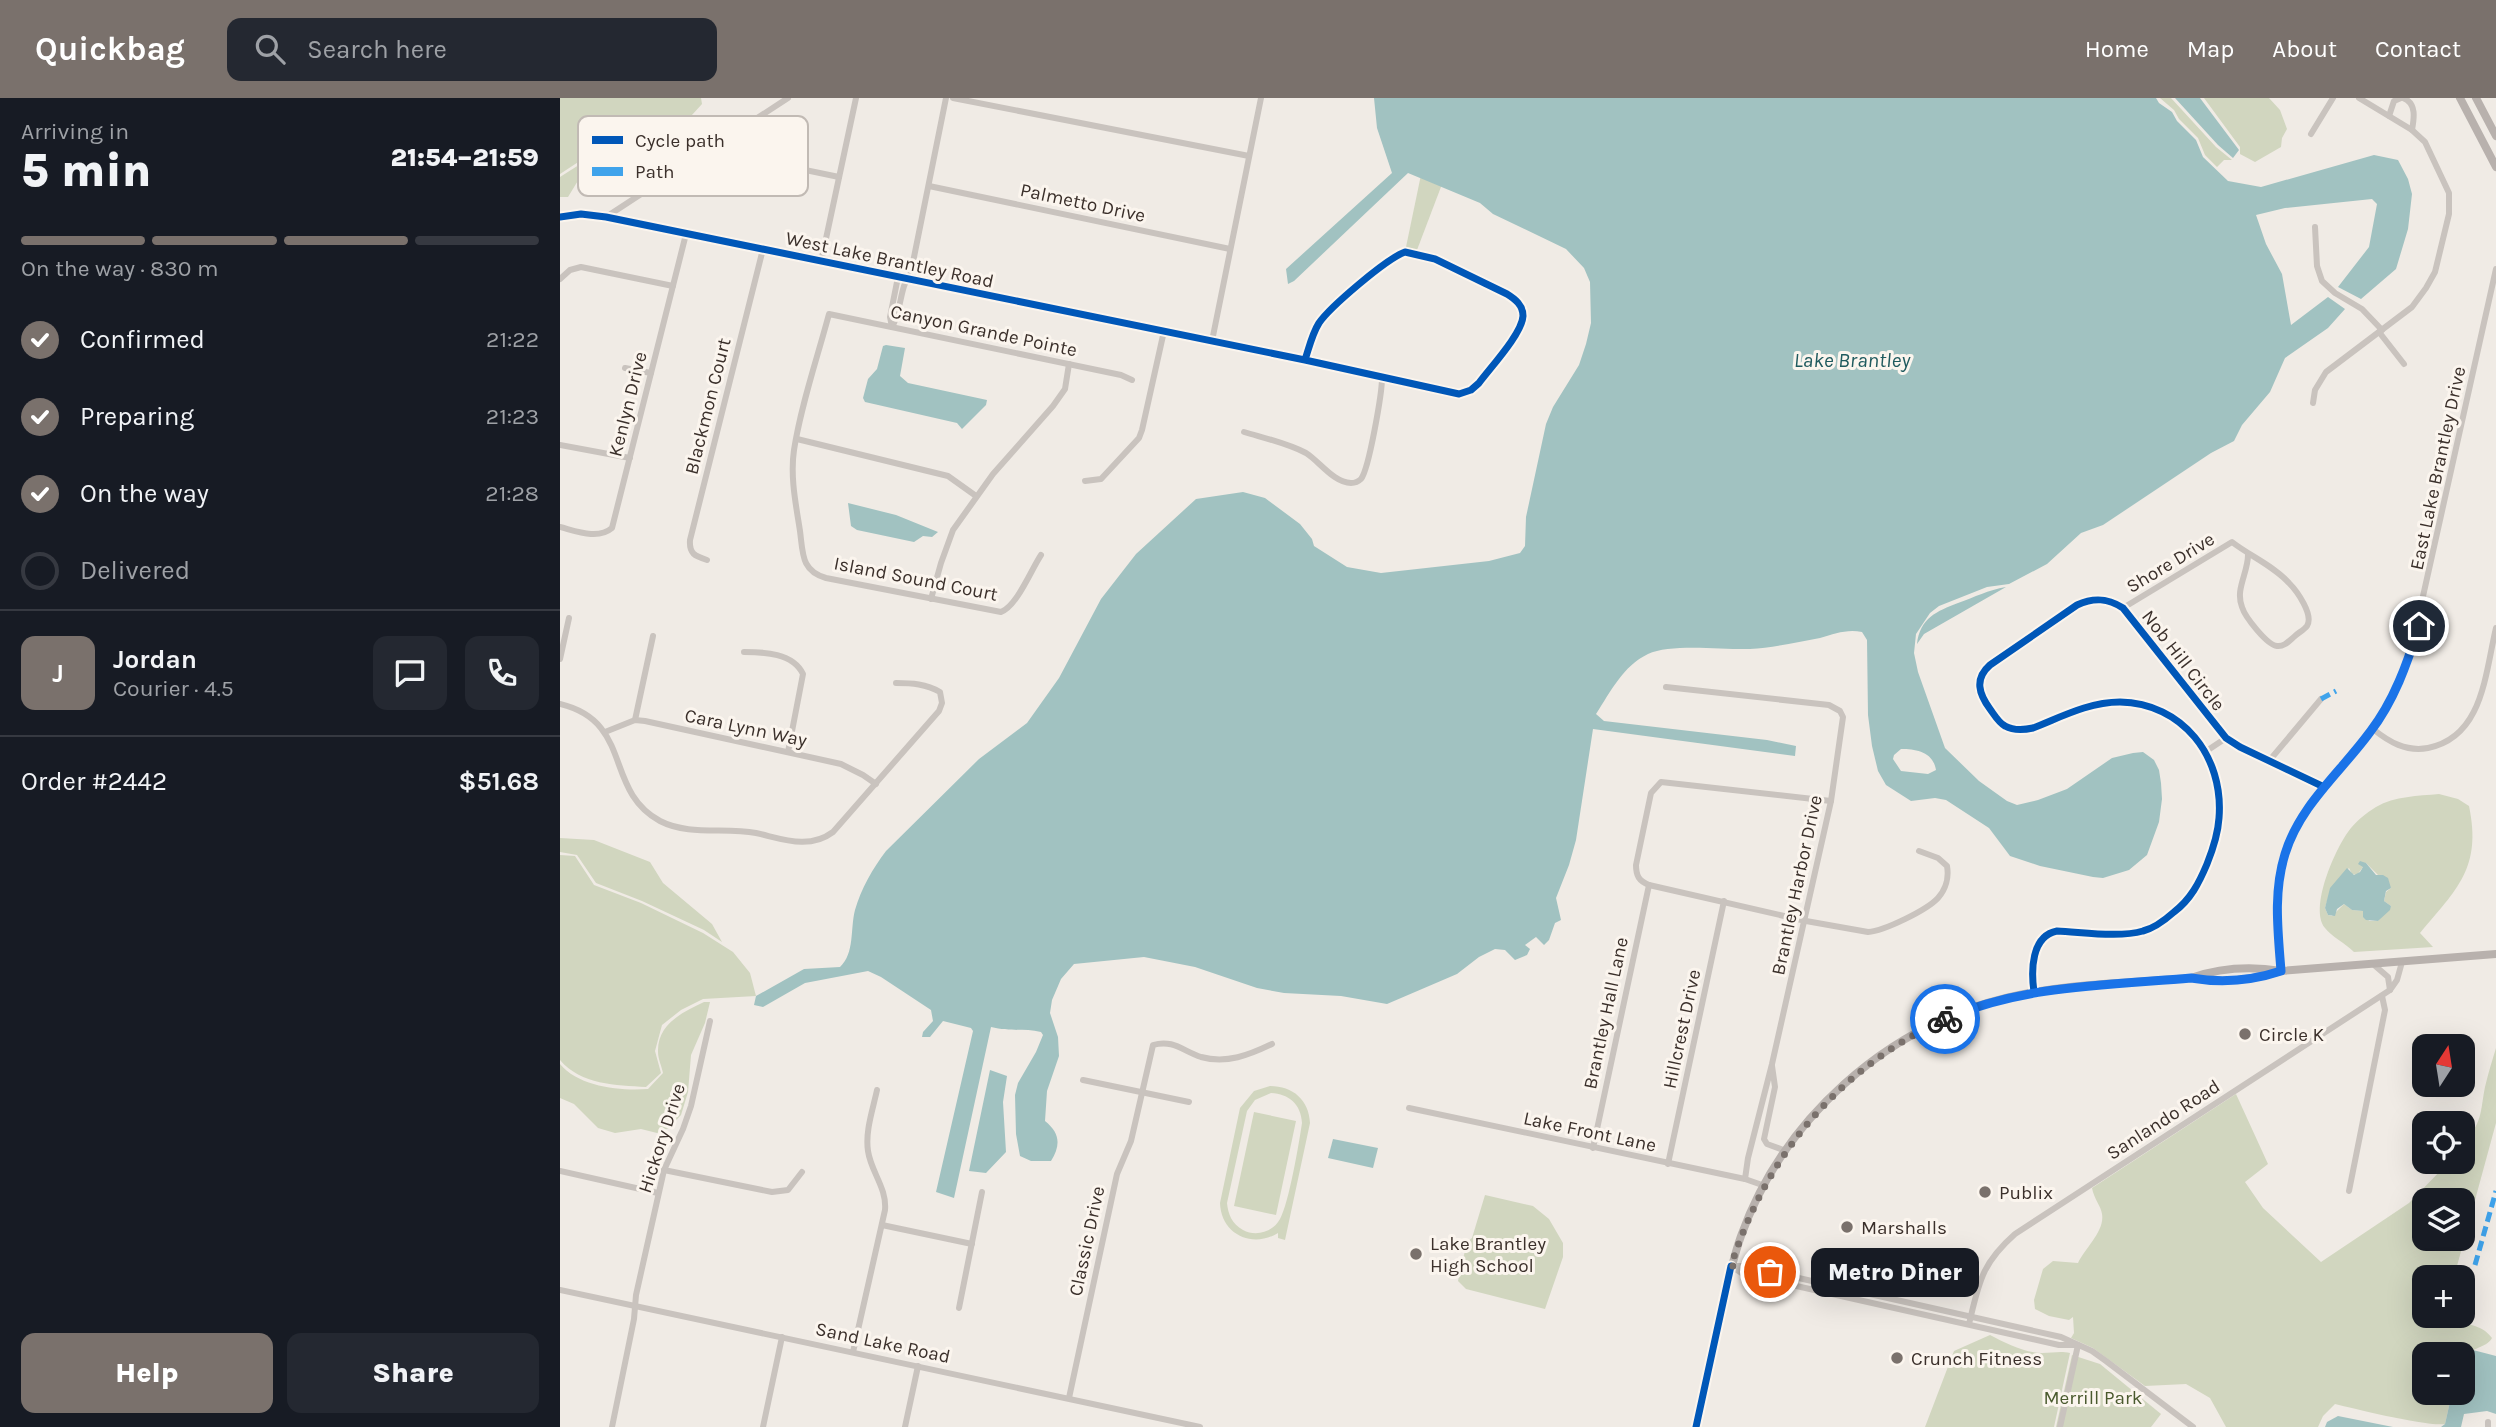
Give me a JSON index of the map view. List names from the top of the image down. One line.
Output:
{"streets":{"street":["Palmetto Drive","West Lake Brantley Road","Canyon Grande Pointe","Kenlyn Drive","Blackmon Court","East Lake Brantley Drive","Shore Drive","Island Sound Court","Nob Hill Circle","Cara Lynn Way","Brantley Harbor Drive","Brantley Hall Lane","Hillcrest Drive","Sanlando Road","Lake Front Lane","Hickory Drive","Classic Drive","Sand Lake Road"]},"crossings":[["West Lake Brantley Road","Kenlyn Drive"],["West Lake Brantley Road","Blackmon Court"],["Canyon Grande Pointe","Island Sound Court"],["East Lake Brantley Drive","Nob Hill Circle"],["Shore Drive","Nob Hill Circle"],["Brantley Harbor Drive","Lake Front Lane"],["Brantley Hall Lane","Lake Front Lane"],["Hillcrest Drive","Lake Front Lane"],["Hickory Drive","Sand Lake Road"],["Classic Drive","Sand Lake Road"]],"water":["Lake Brantley"],"parks":["Merrill Park"],"places":["Circle K","Publix","Marshalls","Lake Brantley High School","Metro Diner","Crunch Fitness"],"legend":["Cycle path","Path"],"north":"top","page":{"header":"Quickbag","search":"Search here","nav":["Home","Map","About","Contact"],"heading":["5 min","Arriving in","21:54–21:59"],"panel":["Jordan","Courier · 4.5","Order #2442","$51.68"],"bar":"On the way · 830 m","list":[["Confirmed","21:22"],["Preparing","21:23"],["On the way","21:28"],"Delivered"],"round":"J","map_buttons":["+","−"],"bubble":"Metro Diner","buttons":["Help","Share"]}}
